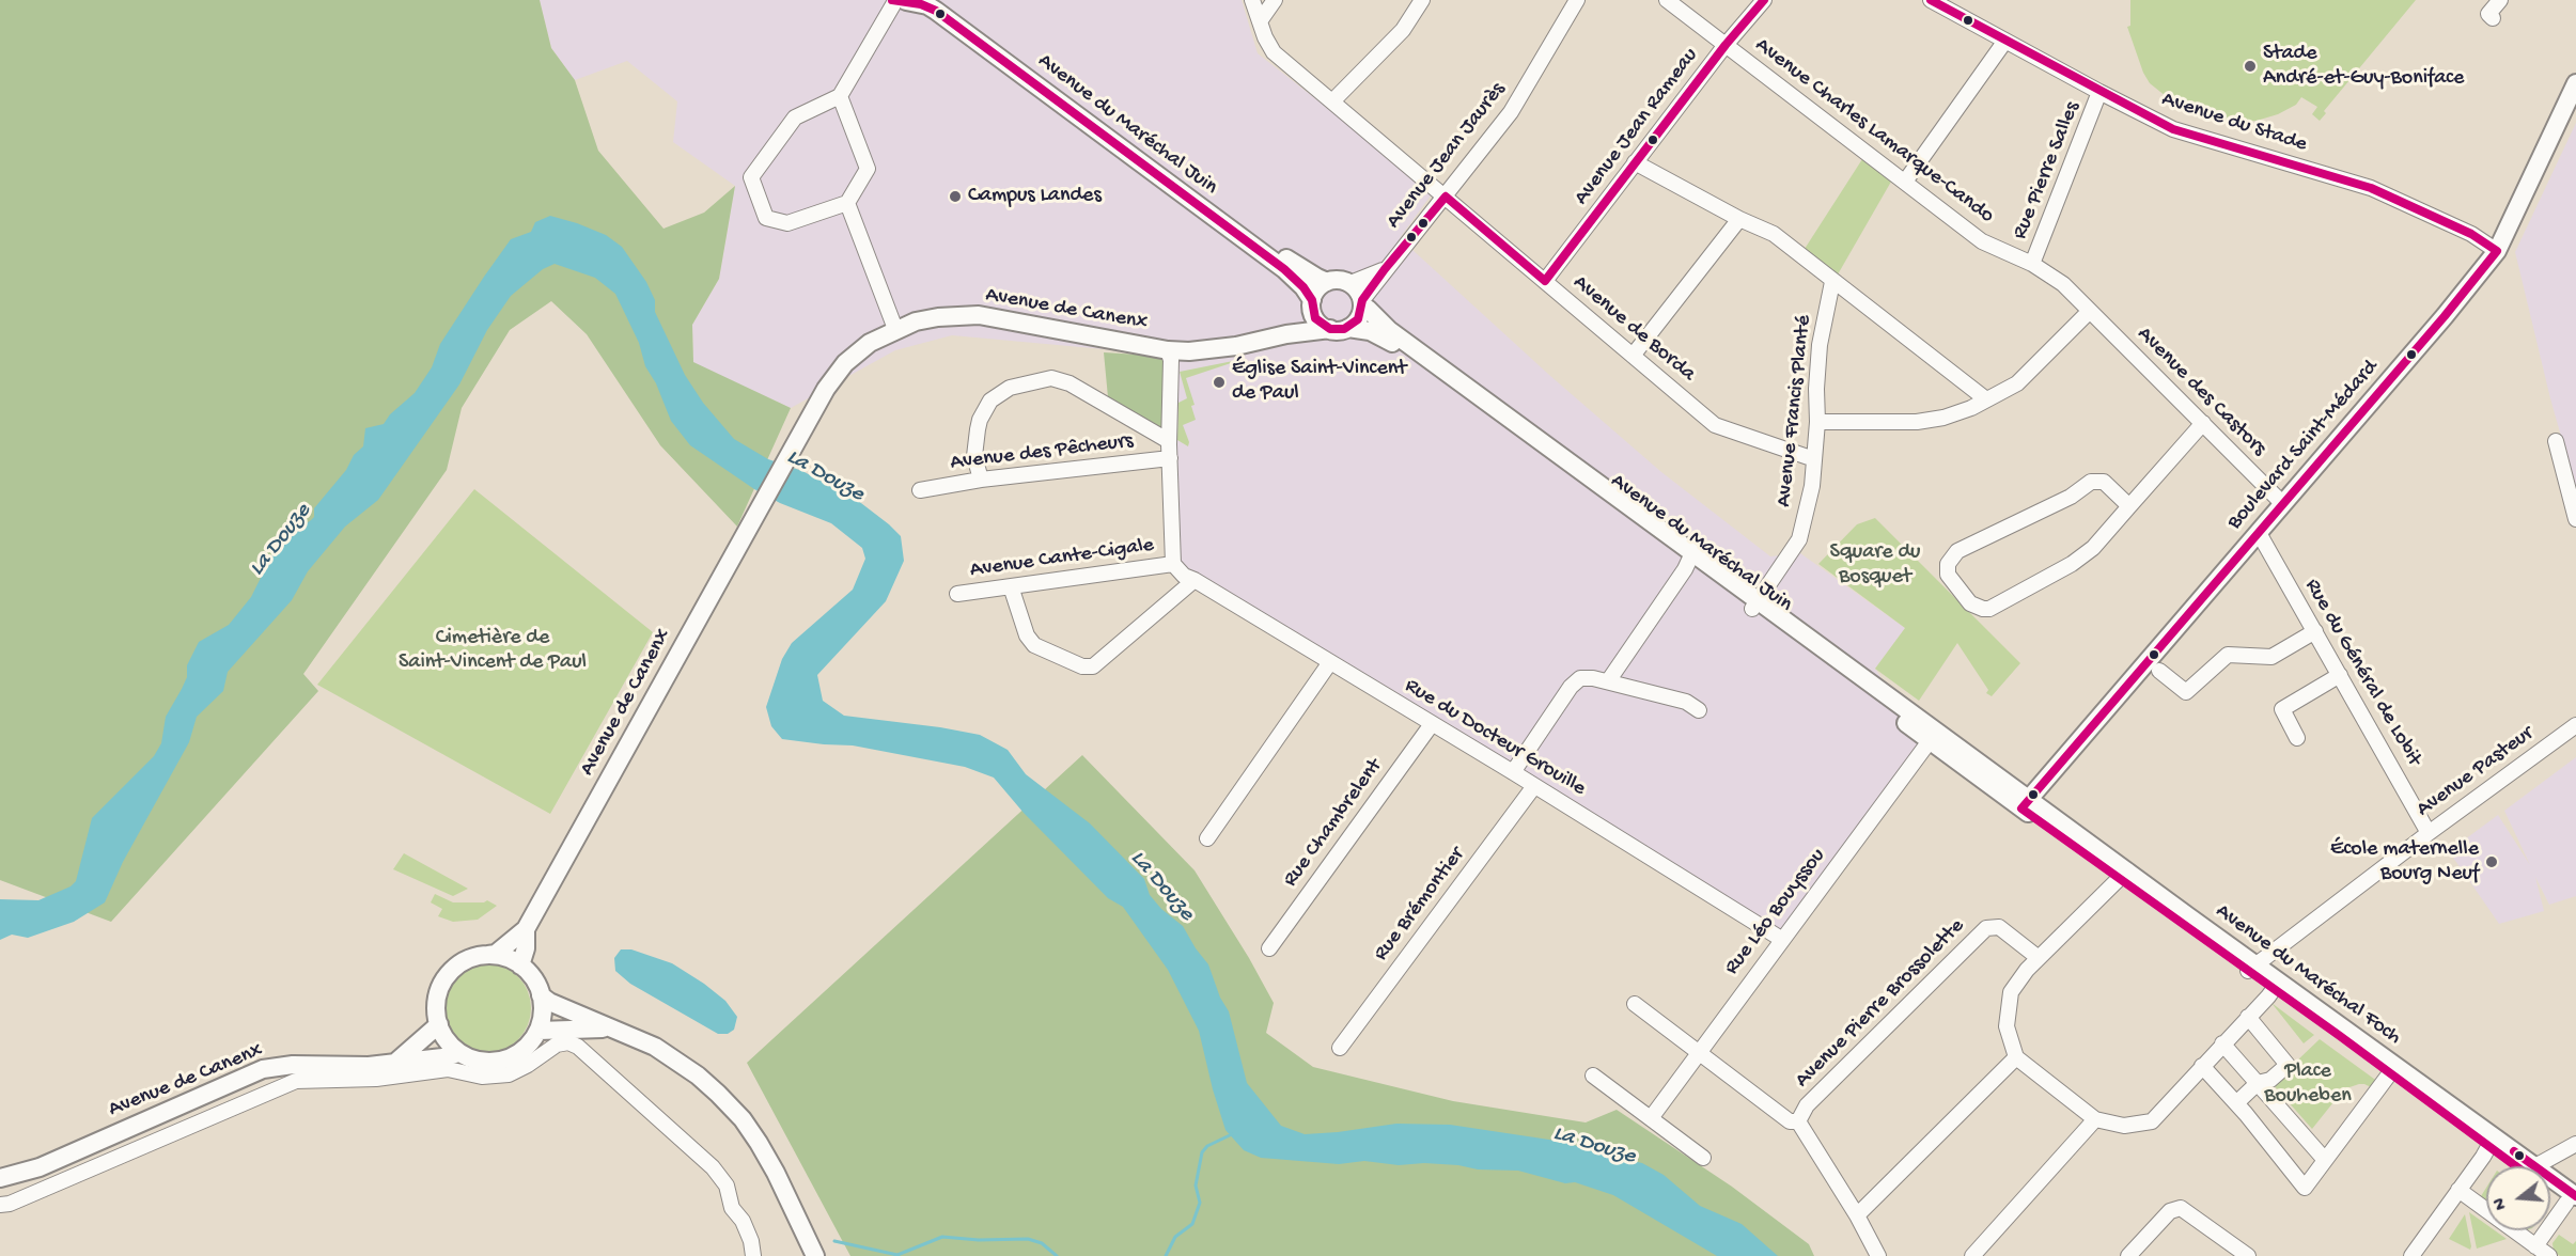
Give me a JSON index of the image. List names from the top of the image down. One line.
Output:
{"streets":{"main road":["Avenue du Maréchal Juin","Avenue de Canenx","Boulevard Saint-Médard","Avenue du Maréchal Foch"],"street":["Avenue du Stade","Avenue Jean Rameau","Avenue Charles Lamarque-Cando","Avenue Jean Jaurès","Rue Pierre Salles","Avenue de Borda","Avenue des Castors","Avenue Francis Planté","Avenue des Pêcheurs","Avenue Cante-Cigale","Rue du Général de Lobit","Rue du Docteur Grouille","Avenue Pasteur","Rue Chambrelent","Rue Brémontier","Rue Léo Bouyssou","Avenue Pierre Brossolette"]},"crossings":[["Avenue du Stade","Rue Pierre Salles"],["Avenue du Stade","Boulevard Saint-Médard"],["Avenue du Maréchal Juin","Avenue Jean Jaurès"],["Avenue du Maréchal Juin","Avenue de Canenx"],["Avenue du Maréchal Juin","Avenue Francis Planté"],["Avenue du Maréchal Juin","Boulevard Saint-Médard"],["Avenue du Maréchal Juin","Rue Léo Bouyssou"],["Avenue du Maréchal Juin","Avenue du Maréchal Foch"],["Avenue Jean Rameau","Avenue Charles Lamarque-Cando"],["Avenue Jean Rameau","Avenue de Borda"],["Avenue Charles Lamarque-Cando","Rue Pierre Salles"],["Avenue Charles Lamarque-Cando","Avenue des Castors"],["Avenue Jean Jaurès","Avenue de Canenx"],["Avenue Jean Jaurès","Avenue de Borda"],["Avenue de Borda","Avenue Francis Planté"],["Avenue des Castors","Boulevard Saint-Médard"],["Boulevard Saint-Médard","Rue du Général de Lobit"],["Boulevard Saint-Médard","Avenue du Maréchal Foch"],["Avenue Cante-Cigale","Rue du Docteur Grouille"],["Rue du Général de Lobit","Avenue Pasteur"],["Rue du Docteur Grouille","Rue Chambrelent"],["Rue du Docteur Grouille","Rue Brémontier"],["Rue du Docteur Grouille","Rue Léo Bouyssou"],["Avenue Pasteur","Avenue du Maréchal Foch"]],"water":["La Douze"],"parks":["Square du Bosquet","Cimetière de Saint-Vincent de Paul","Place Bouheben"],"places":["Stade André-et-Guy-Boniface","Campus Landes","Église Saint-Vincent de Paul","École maternelle Bourg Neuf"],"north":"left"}
